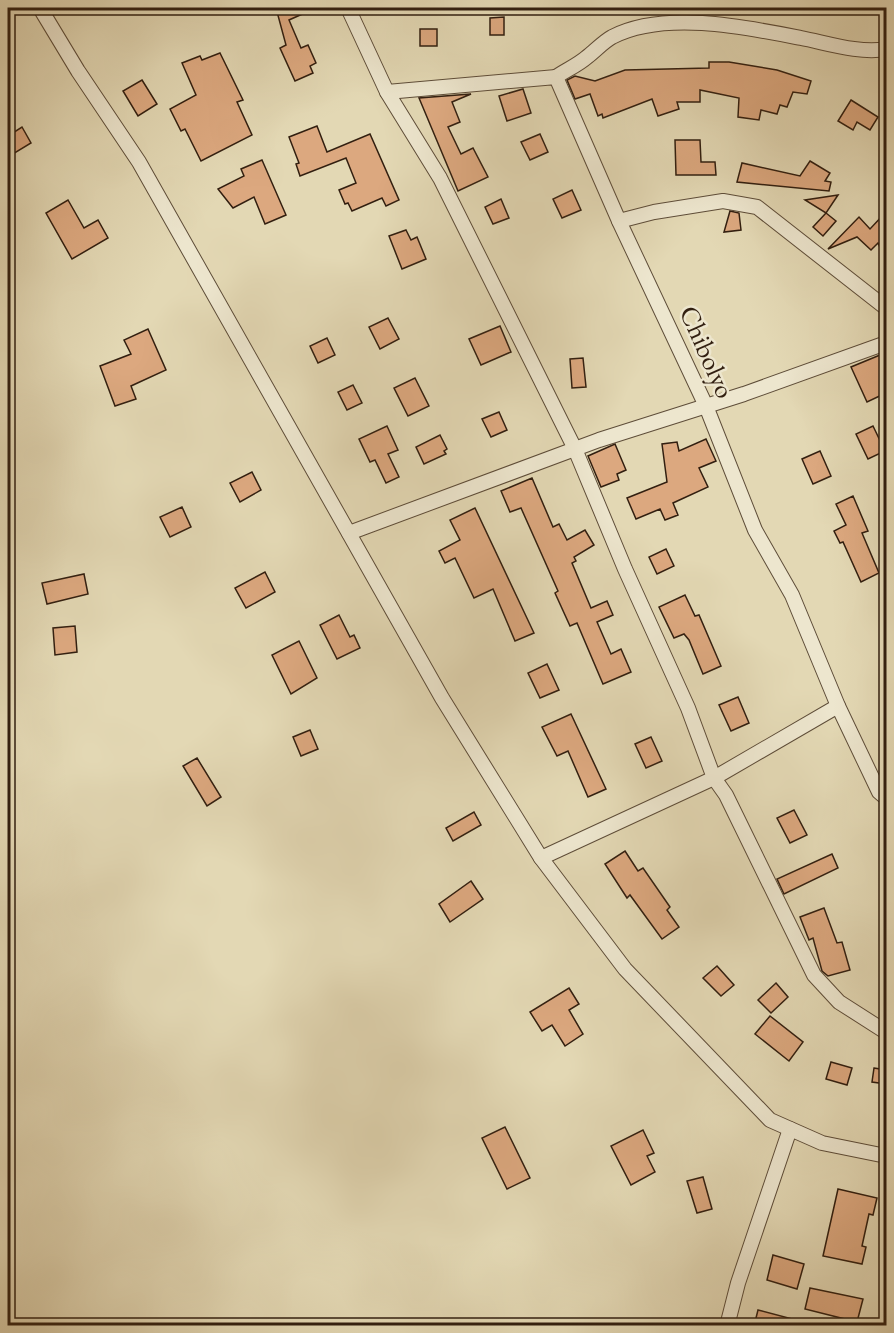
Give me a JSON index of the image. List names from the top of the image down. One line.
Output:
{"streets":{"street":["Chibolyo"]}}
